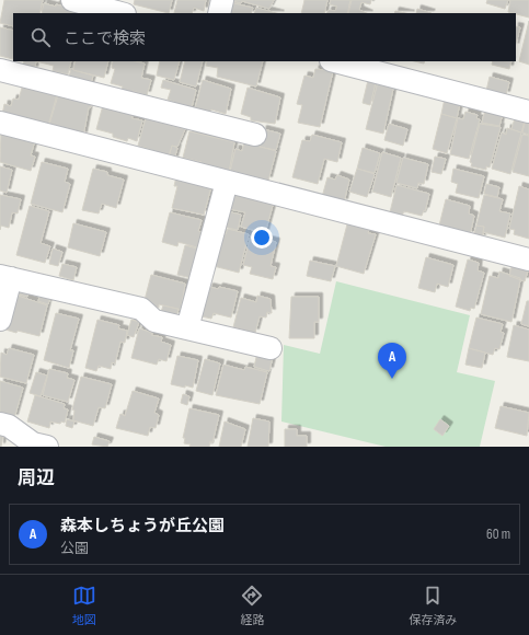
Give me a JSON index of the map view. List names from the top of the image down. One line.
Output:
{"page":{"search":"ここで検索","pins":"A","heading":"周辺","list":[{"mark":"A","name":"森本しちょうが丘公園","note":"公園","value":"60 m"}],"nav":["地図","経路","保存済み"]}}
